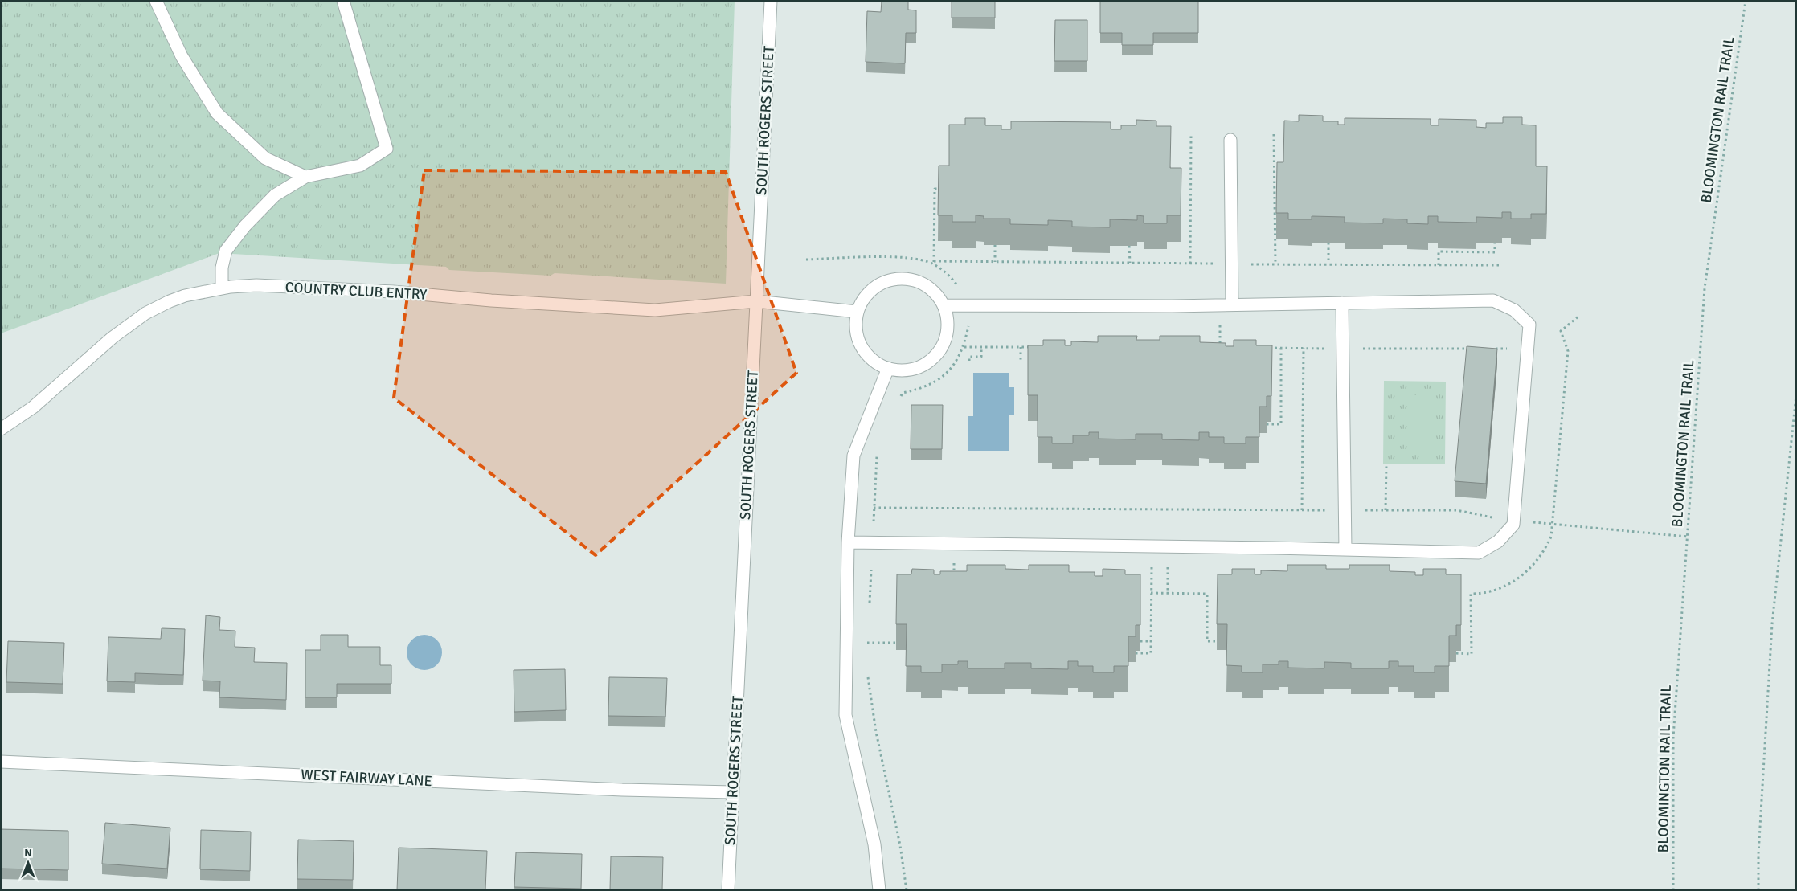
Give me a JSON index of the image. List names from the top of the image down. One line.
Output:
{"streets":{"street":["SOUTH ROGERS STREET","COUNTRY CLUB ENTRY","WEST FAIRWAY LANE"],"path":["BLOOMINGTON RAIL TRAIL"]},"crossings":[["SOUTH ROGERS STREET","COUNTRY CLUB ENTRY"],["SOUTH ROGERS STREET","WEST FAIRWAY LANE"]],"north":"top"}
